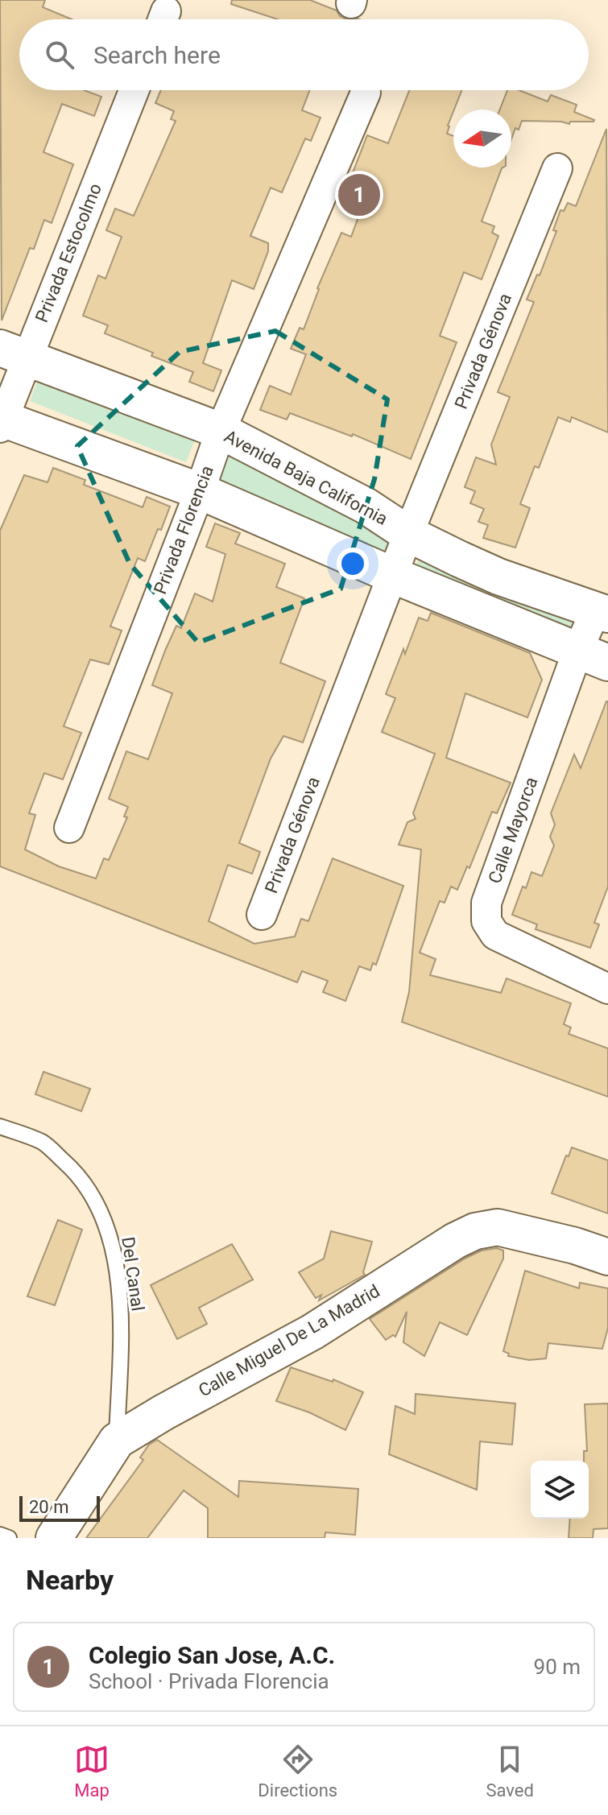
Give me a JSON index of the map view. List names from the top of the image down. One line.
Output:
{"streets":{"street":["Privada Estocolmo","Privada Génova","Avenida Baja California","Privada Florencia","Calle Mayorca","Calle Miguel De La Madrid"],"lane":["Del Canal"]},"crossings":[["Privada Estocolmo","Avenida Baja California"],["Privada Génova","Avenida Baja California"],["Avenida Baja California","Privada Florencia"],["Avenida Baja California","Calle Mayorca"],["Del Canal","Calle Miguel De La Madrid"]],"scale_bar":"20 m","north":"left","page":{"search":"Search here","pins":"1","scale":"20 m","heading":"Nearby","list":[{"mark":"1","name":"Colegio San Jose, A.C.","note":"School · Privada Florencia","value":"90 m"}],"nav":["Map","Directions","Saved"]}}
